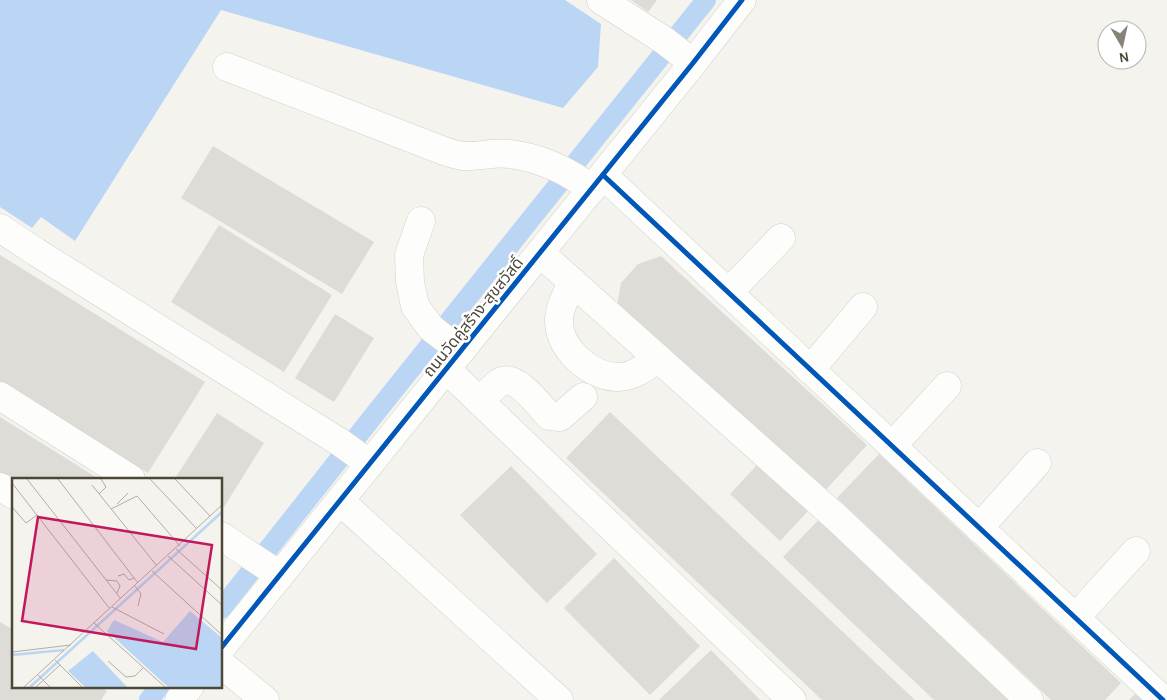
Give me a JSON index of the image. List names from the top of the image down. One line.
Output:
{"streets":{"street":["ถนนวัดคู่สร้าง-สุขสวัสดิ์"]},"north":"bottom"}
